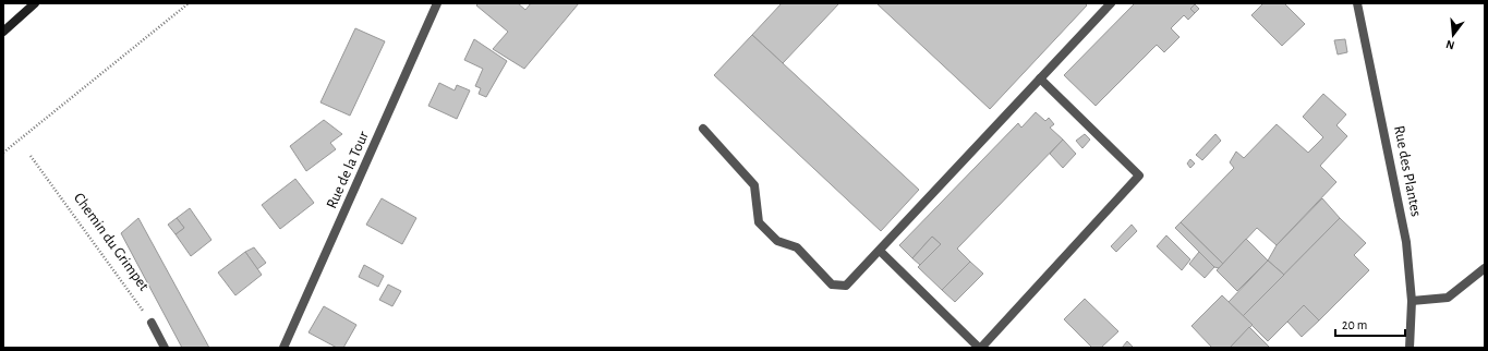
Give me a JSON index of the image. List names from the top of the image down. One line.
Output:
{"streets":{"street":["Rue de la Tour","Rue des Plantes"],"path":["Chemin du Grimpet"]},"scale_bar":"20 m","north":"bottom"}
